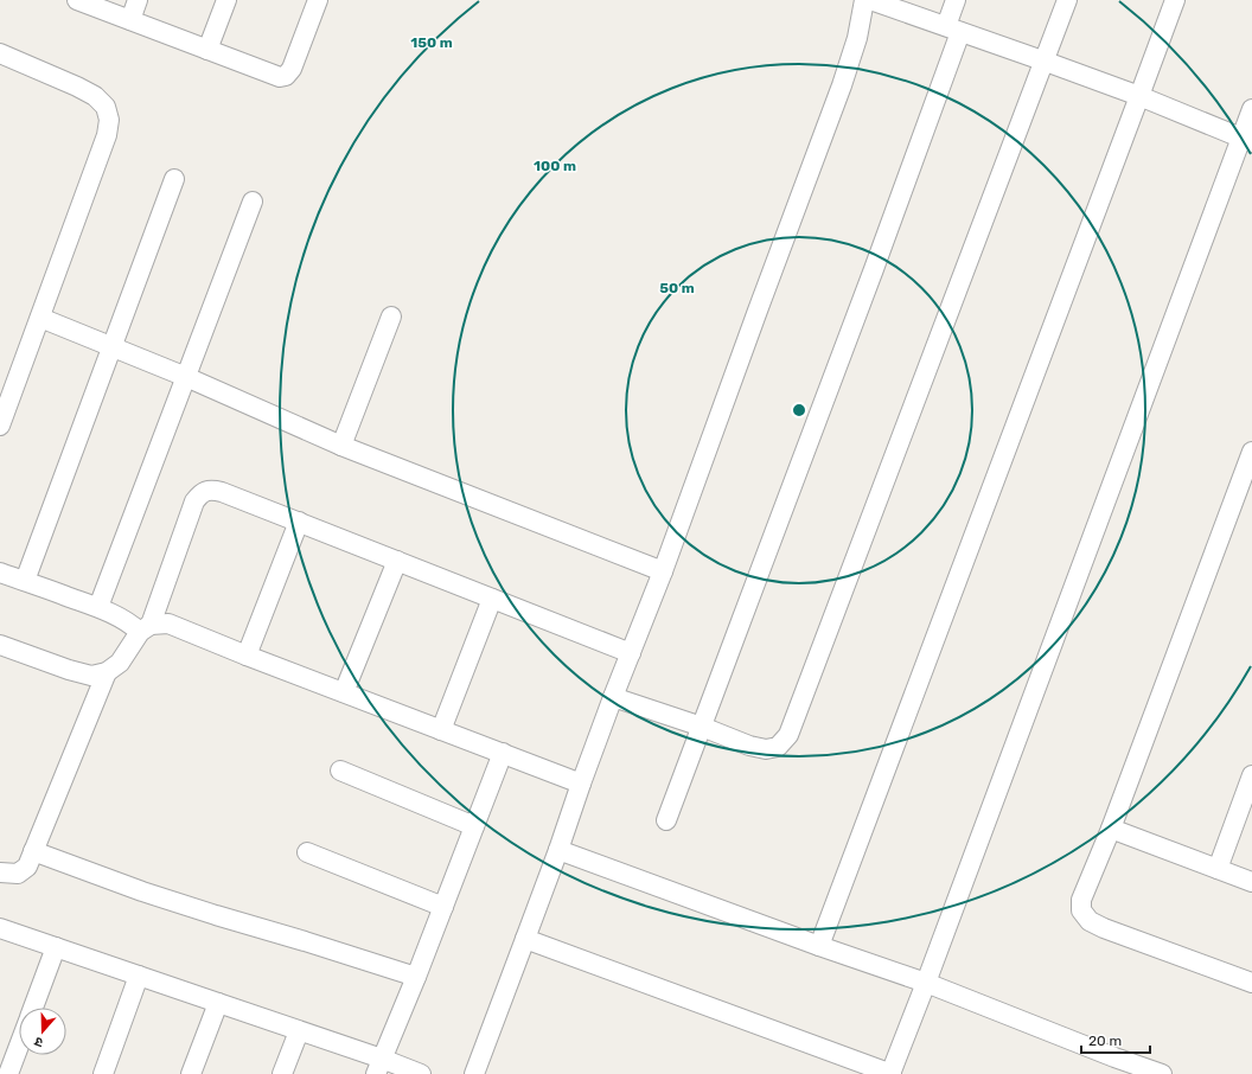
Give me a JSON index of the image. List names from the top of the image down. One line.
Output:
{"scale_bar":"20 m","north":"bottom","rings":["150 m","100 m","50 m"]}
